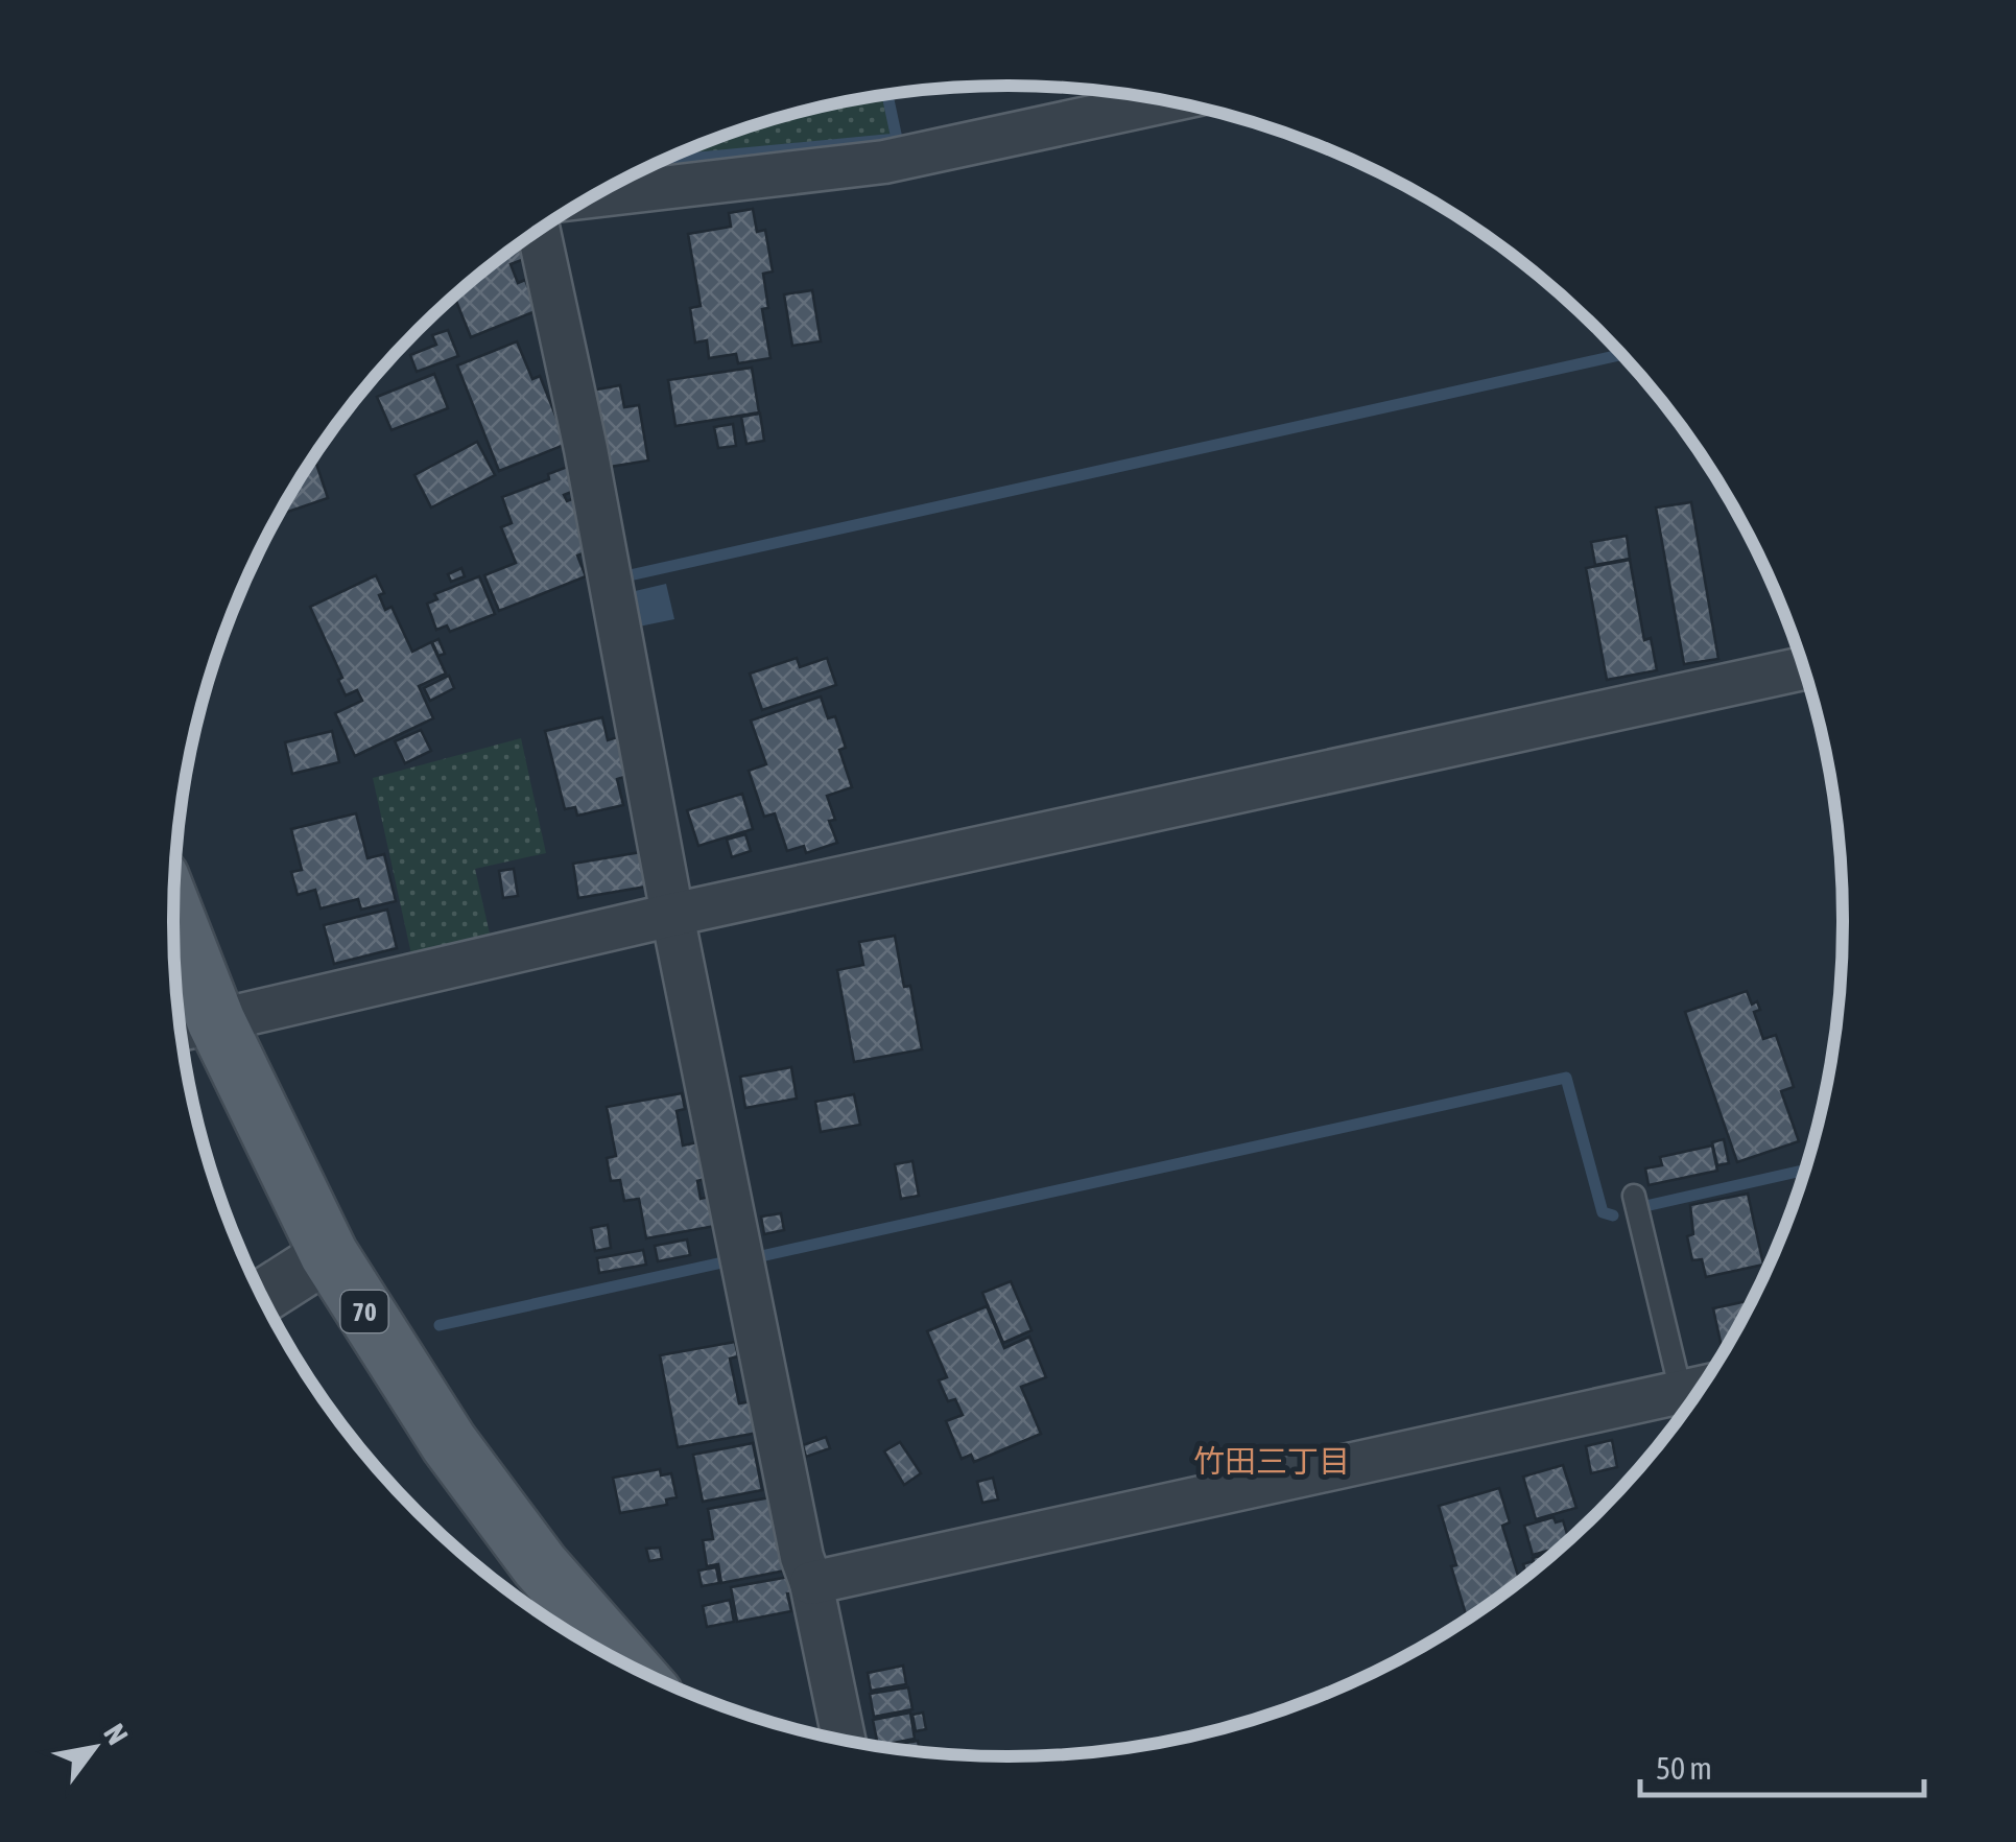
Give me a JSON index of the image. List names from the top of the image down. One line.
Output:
{"streets":{"main road":["70"]},"districts":["竹田三丁目"],"scale_bar":"50 m","north":"top right"}
